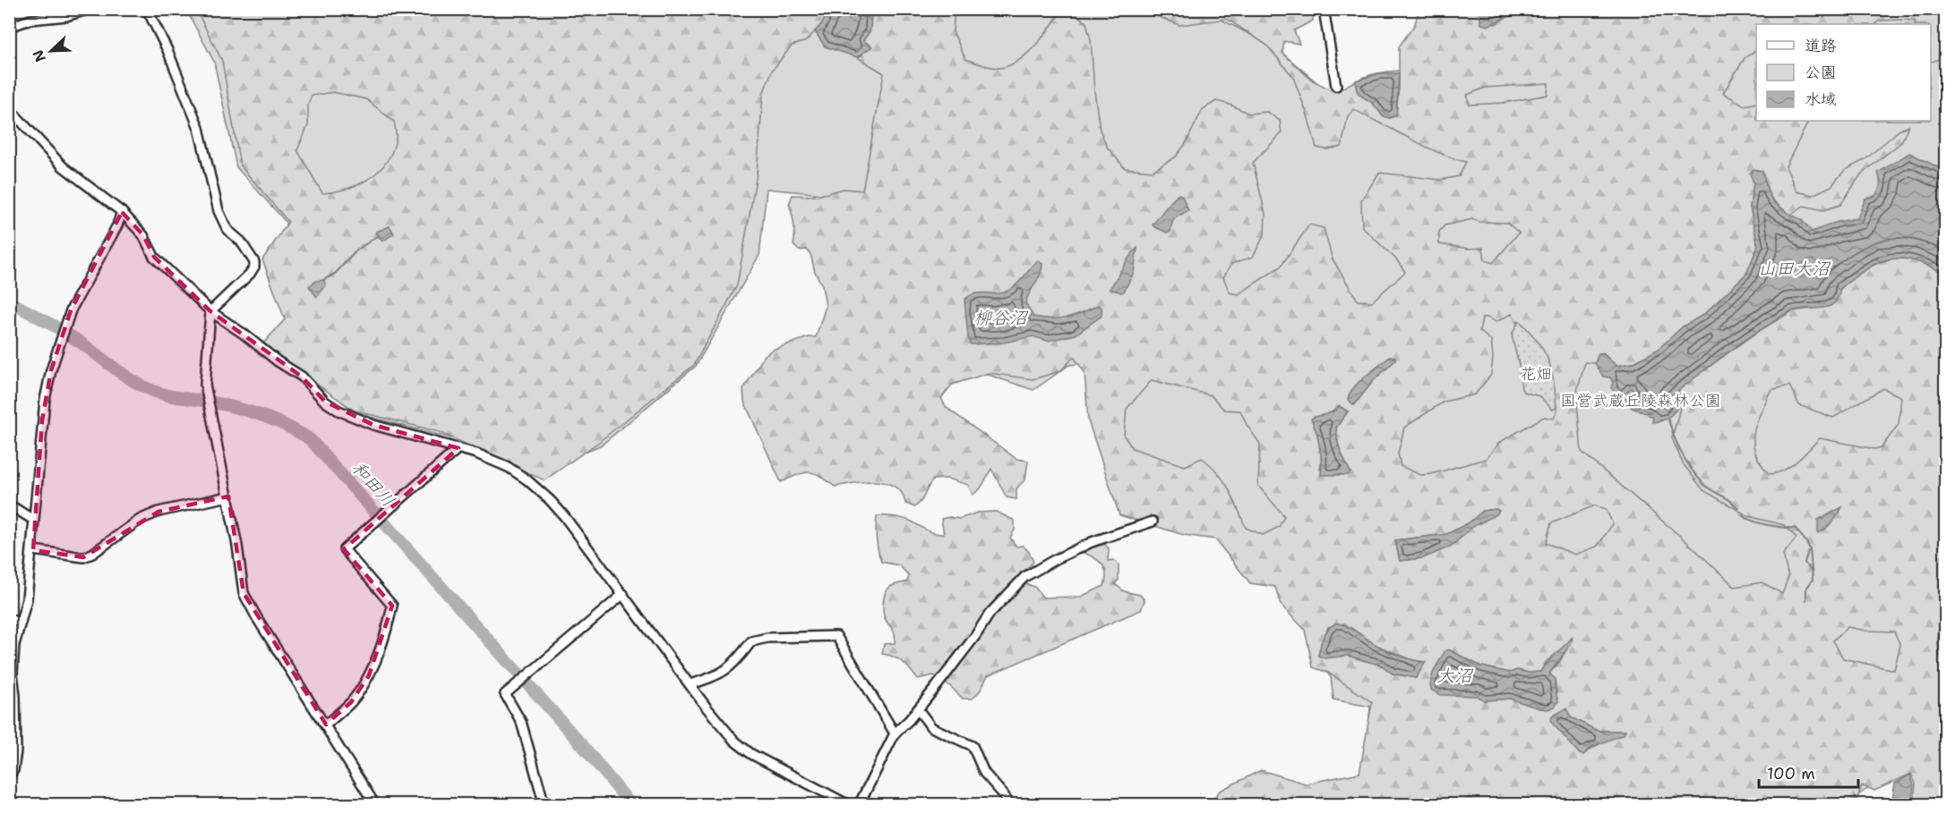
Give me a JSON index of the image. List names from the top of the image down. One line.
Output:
{"water":["山田大沼","柳谷沼","和田川","大沼"],"parks":["花畑","国営武蔵丘陵森林公園"],"legend":["道路","公園","水域"],"scale_bar":"100 m","north":"bottom left"}
